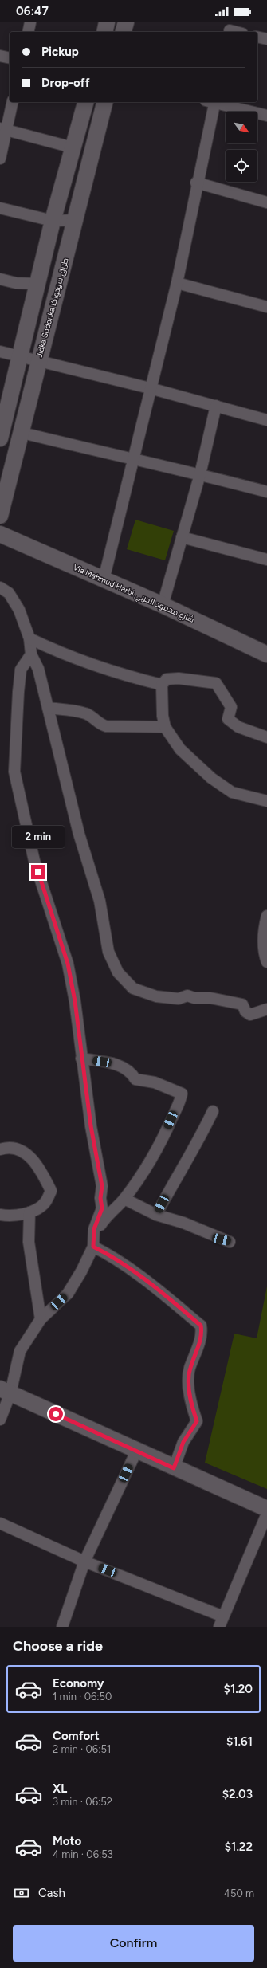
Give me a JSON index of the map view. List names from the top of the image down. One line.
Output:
{"streets":{"main road":["Jidka Sodonka طريق سودونكا","Via Mahmud Harbi شارع محمود الحربي"]},"north":"bottom right","page":{"status":"06:47","banner":["Pickup","Drop-off"],"bubble":"2 min","heading":"Choose a ride","list":[{"name":"Economy","note":"1 min · 06:50","value":"$1.20"},{"name":"Comfort","note":"2 min · 06:51","value":"$1.61"},{"name":"XL","note":"3 min · 06:52","value":"$2.03"},{"name":"Moto","note":"4 min · 06:53","value":"$1.22"}],"pay":["Cash","450 m"],"buttons":"Confirm"}}
